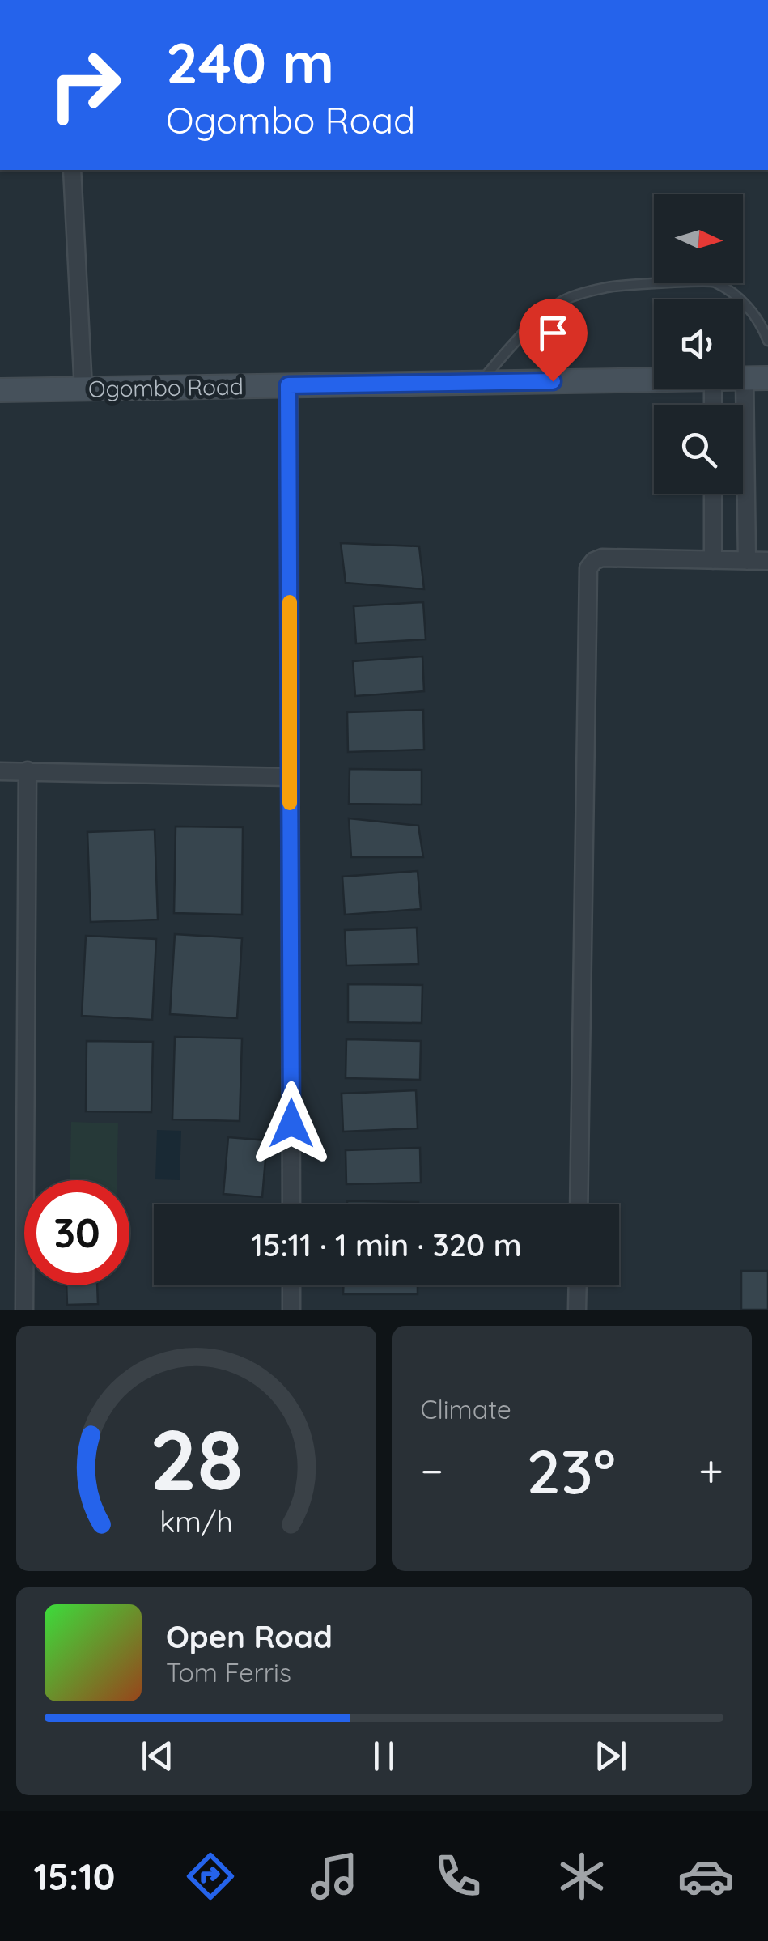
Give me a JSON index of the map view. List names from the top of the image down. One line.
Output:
{"streets":{"main road":["Ogombo Road"]},"north":"right","page":{"turn":["240 m","Ogombo Road"],"limit":"30","trip":"15:11 · 1 min · 320 m","tile":"Climate","heat":["−","23°","+"],"song":["Open Road","Tom Ferris"],"tabs":"15:10","gauge":["28","km/h"]}}
